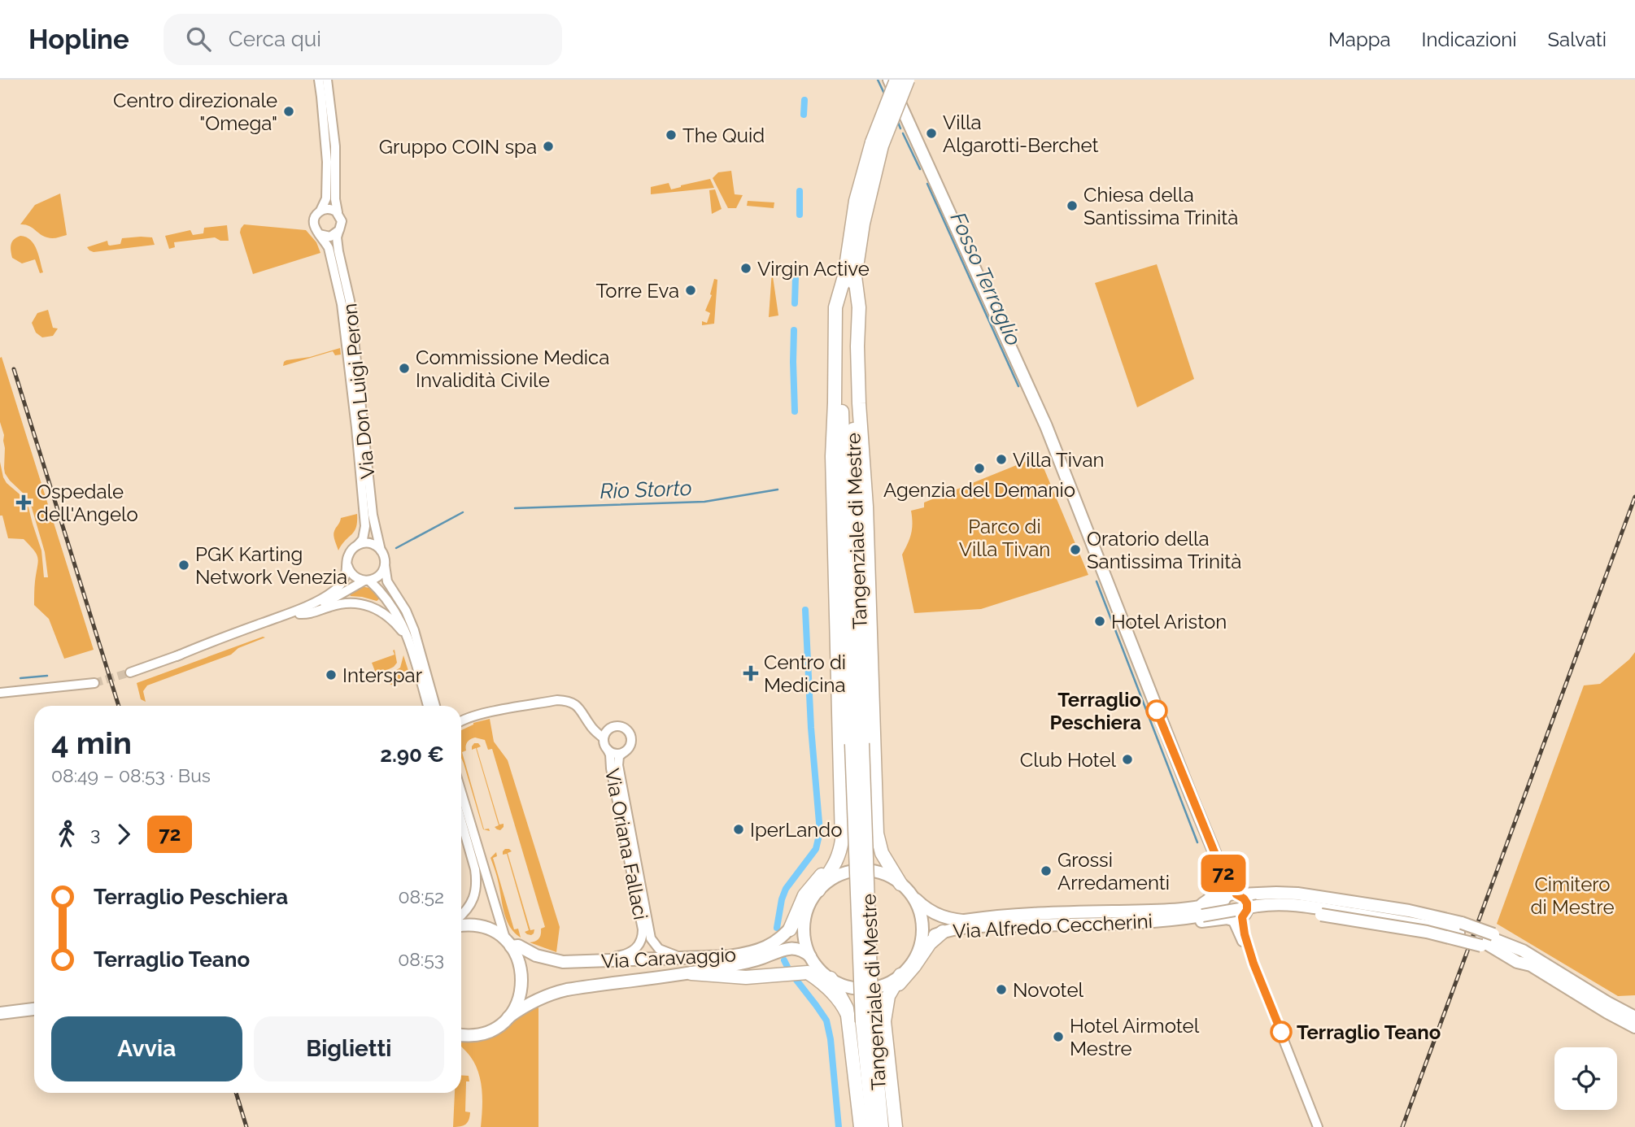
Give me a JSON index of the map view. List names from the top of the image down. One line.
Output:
{"streets":{"highway":["Tangenziale di Mestre"],"main road":["Via Alfredo Ceccherini","Via Caravaggio"],"street":["Via Don Luigi Peron","Via Oriana Fallaci"]},"crossings":[["Via Oriana Fallaci","Via Caravaggio"],["Via Alfredo Ceccherini","Via Caravaggio"]],"water":["Fosso Terraglio","Rio Storto"],"parks":["Parco di Villa Tivan","Cimitero di Mestre"],"places":{"other":["Centro direzionale \"Omega\"","Villa Algarotti-Berchet","The Quid","Gruppo COIN spa","Chiesa della Santissima Trinità","Virgin Active","Torre Eva","Commissione Medica Invalidità Civile","Villa Tivan","Agenzia del Demanio","Oratorio della Santissima Trinità","PGK Karting Network Venezia","Hotel Ariston","Interspar","Terraglio Peschiera","Club Hotel","IperLando","Grossi Arredamenti","Novotel","Terraglio Teano","Hotel Airmotel Mestre"],"health":["Ospedale dell'Angelo","Centro di Medicina"]},"lines":["bus line 72"],"page":{"header":"Hopline","search":"Cerca qui","nav":["Mappa","Indicazioni","Salvati"],"on_map":"72","heading":["4 min","08:49 – 08:53 · Bus","2.90 €"],"legs":["3","72"],"list":[{"name":"Terraglio Peschiera","value":"08:52"},{"name":"Terraglio Teano","value":"08:53"}],"buttons":["Avvia","Biglietti"]}}
